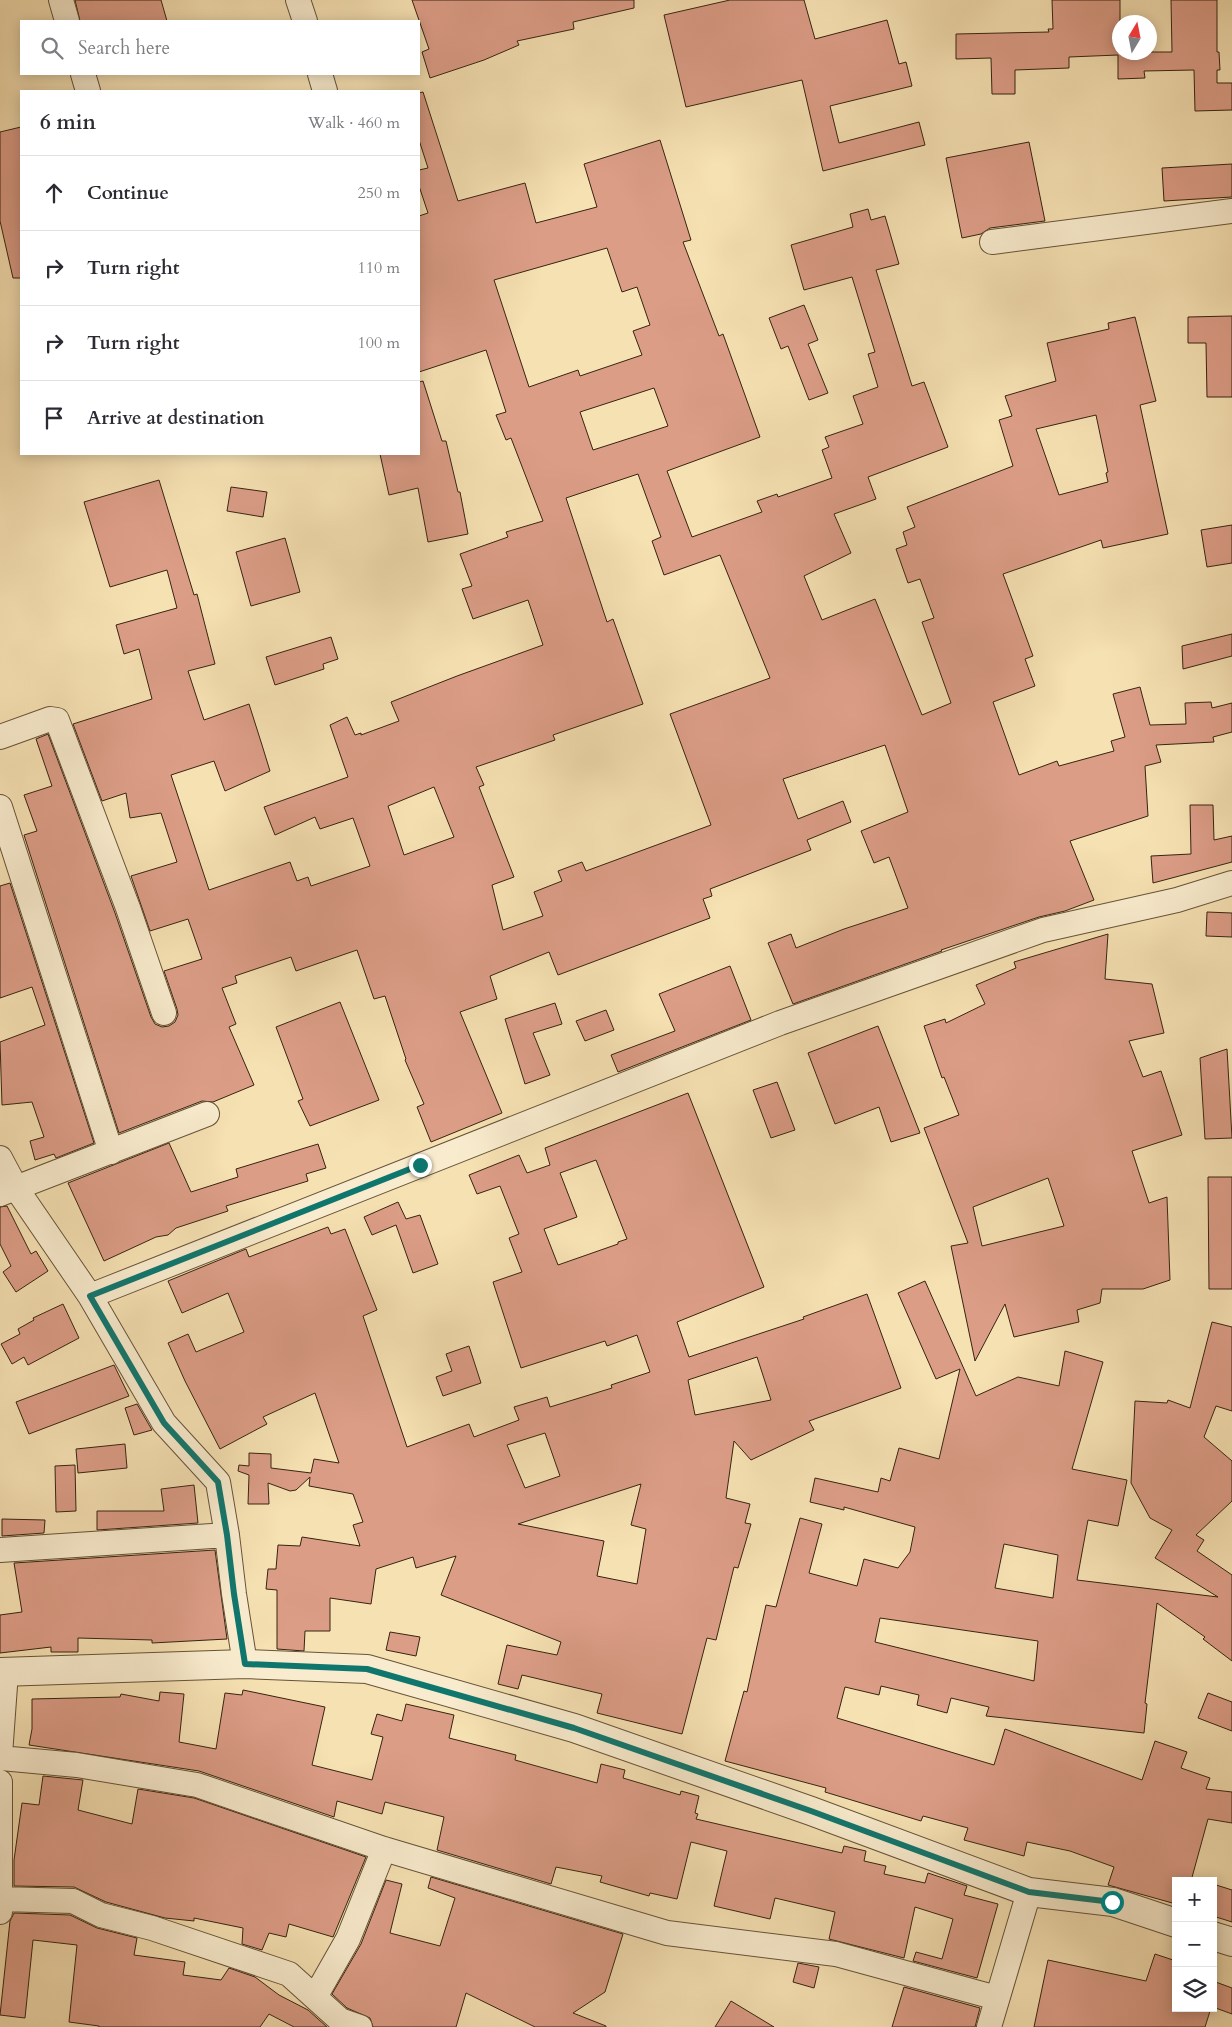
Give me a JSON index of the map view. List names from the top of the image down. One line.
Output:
{"north":"top","page":{"search":"Search here","heading":["6 min","Walk · 460 m"],"list":[["Continue","250 m"],["Turn right","110 m"],["Turn right","100 m"],"Arrive at destination"],"map_buttons":["+","−"]}}
